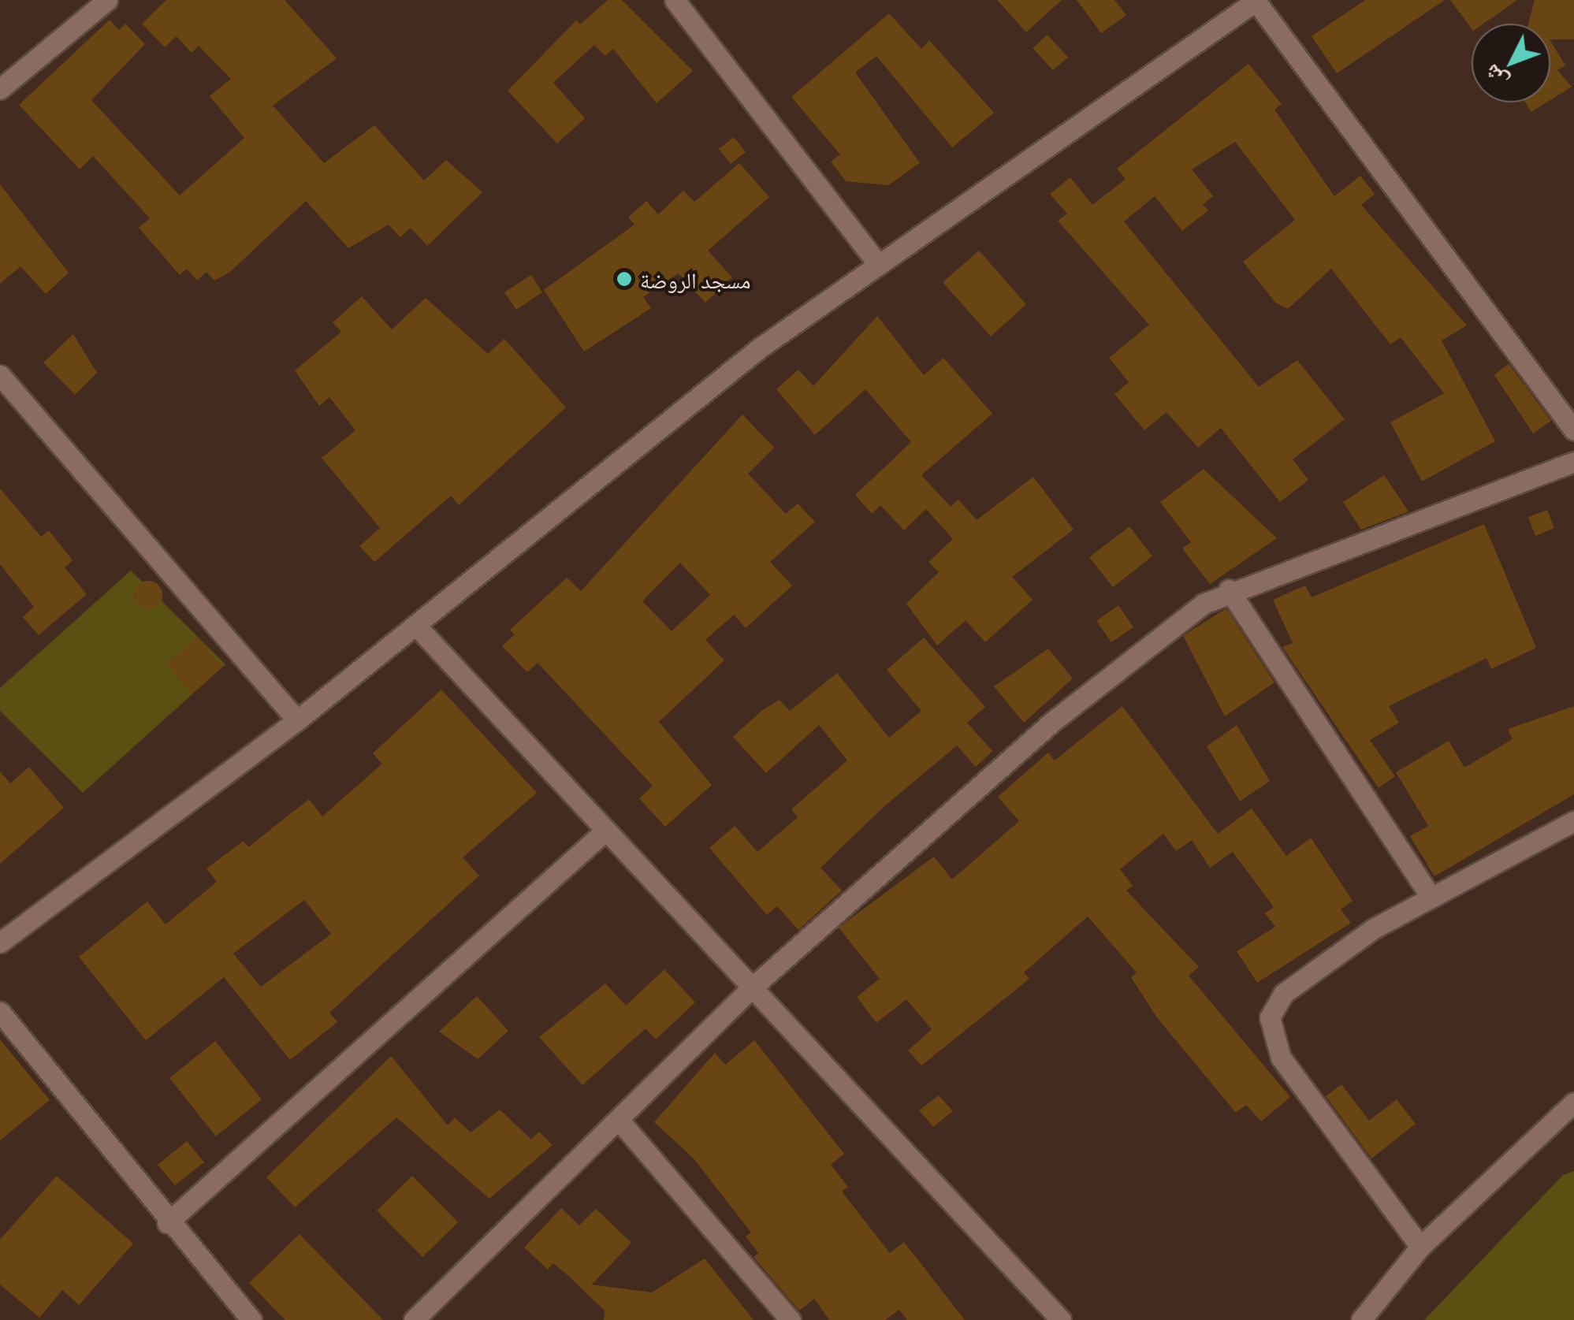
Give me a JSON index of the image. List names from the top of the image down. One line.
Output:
{"places":["مسجد الروضة"],"north":"bottom left"}
